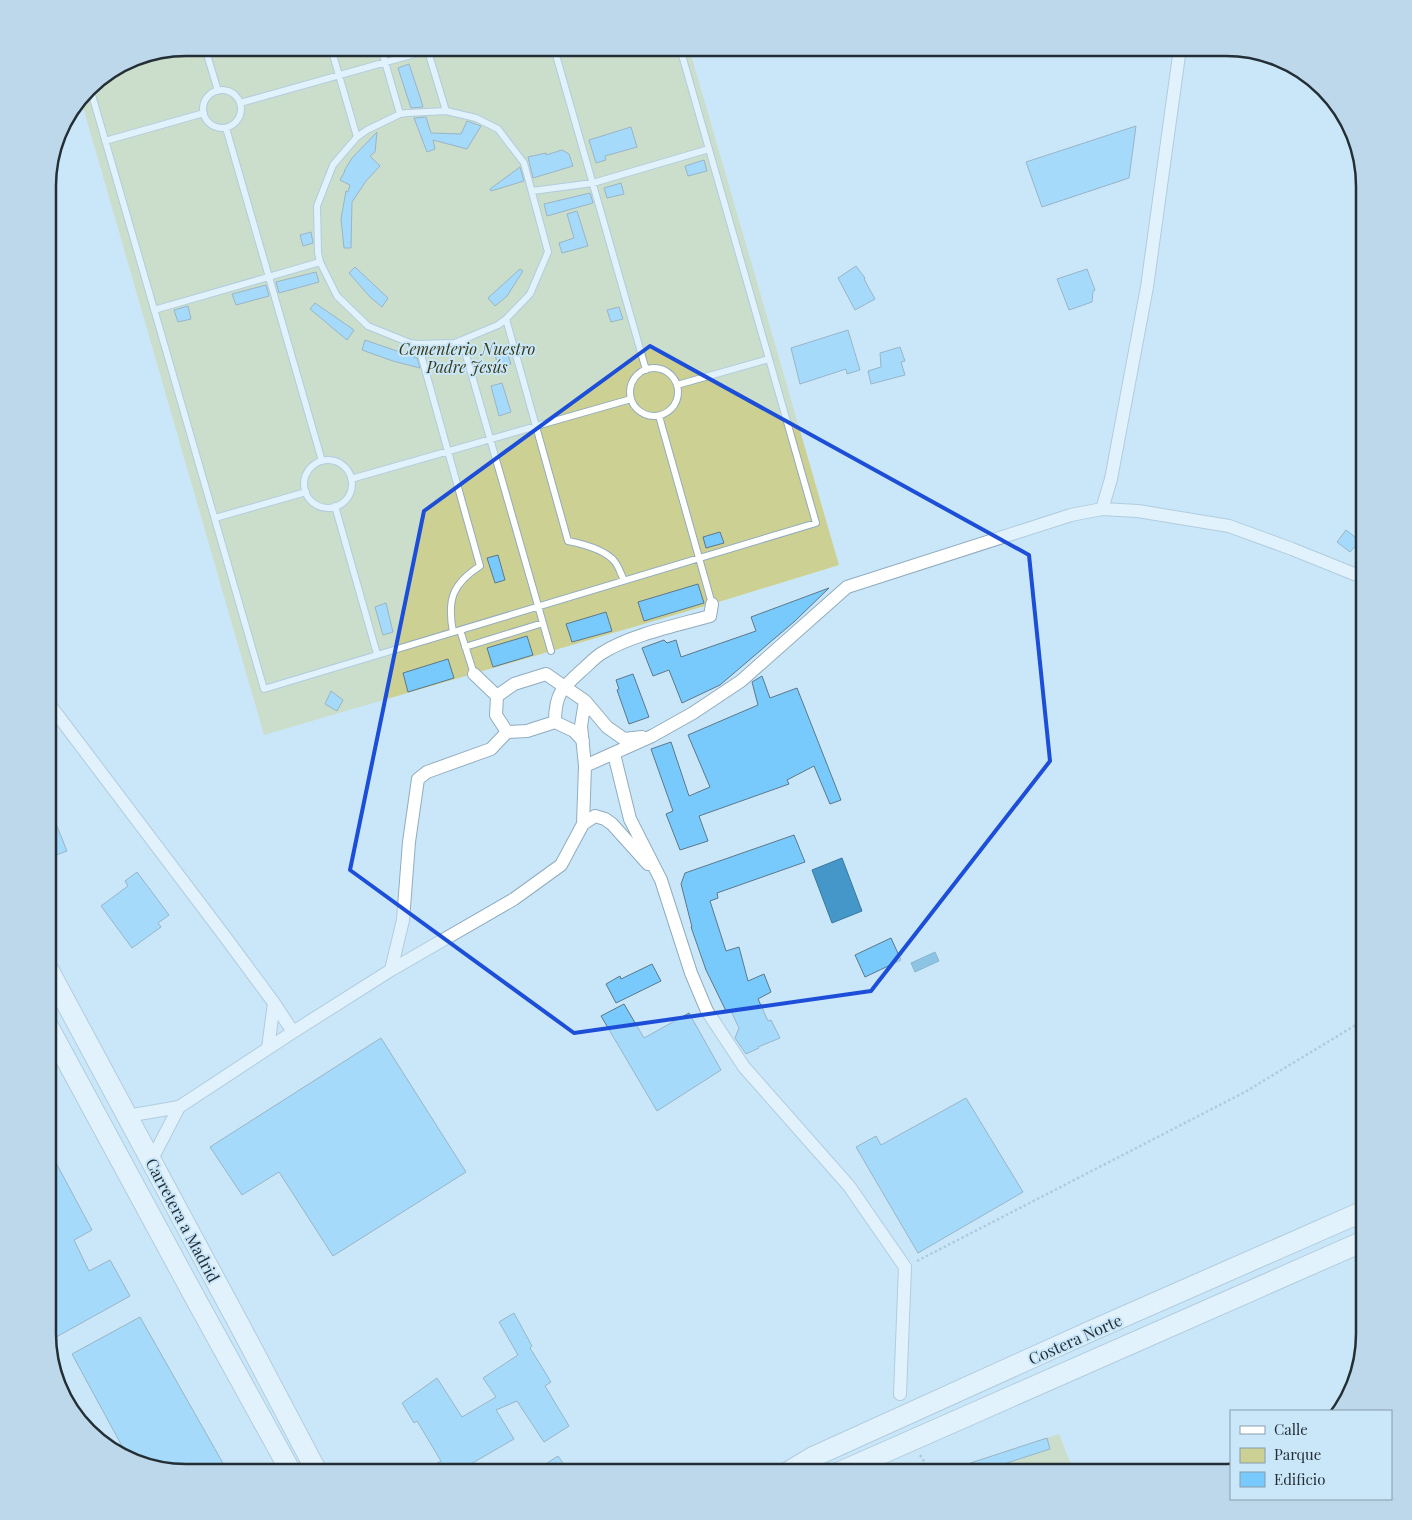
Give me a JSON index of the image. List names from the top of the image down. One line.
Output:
{"streets":{"main road":["Carretera a Madrid","Costera Norte"]},"parks":["Cementerio Nuestro Padre Jesús"],"legend":["Calle","Parque","Edificio"]}
